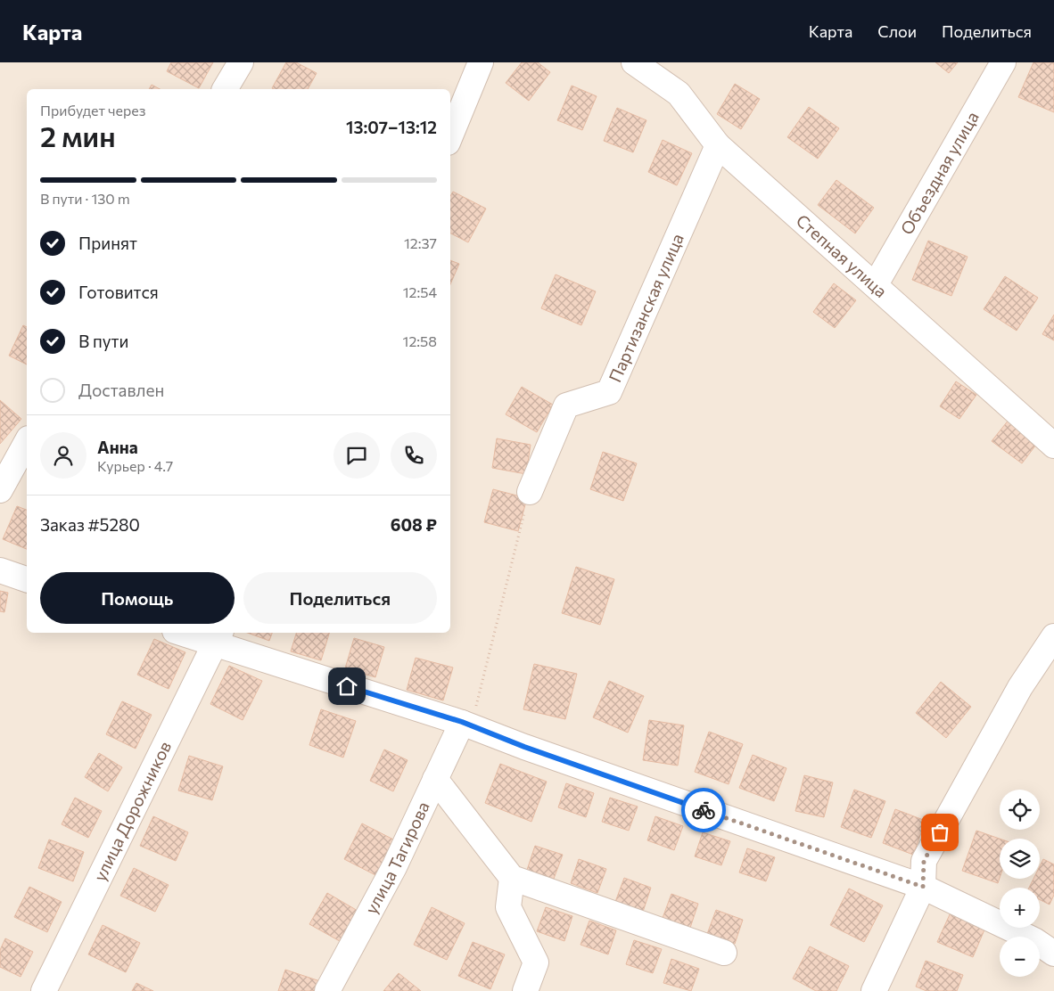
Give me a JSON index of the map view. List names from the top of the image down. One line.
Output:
{"streets":{"street":["Объездная улица","Степная улица","Партизанская улица","улица Дорожников","улица Тагирова"]},"crossings":[["Объездная улица","Степная улица"],["Степная улица","Партизанская улица"]],"page":{"header":"Карта","nav":["Карта","Слои","Поделиться"],"heading":["2 мин","Прибудет через","13:07–13:12"],"panel":["Анна","Курьер · 4.7","Заказ #5280","608 ₽"],"bar":"В пути · 130 m","list":[["Принят","12:37"],["Готовится","12:54"],["В пути","12:58"],"Доставлен"],"buttons":["Помощь","Поделиться"],"map_buttons":["+","−"]}}
